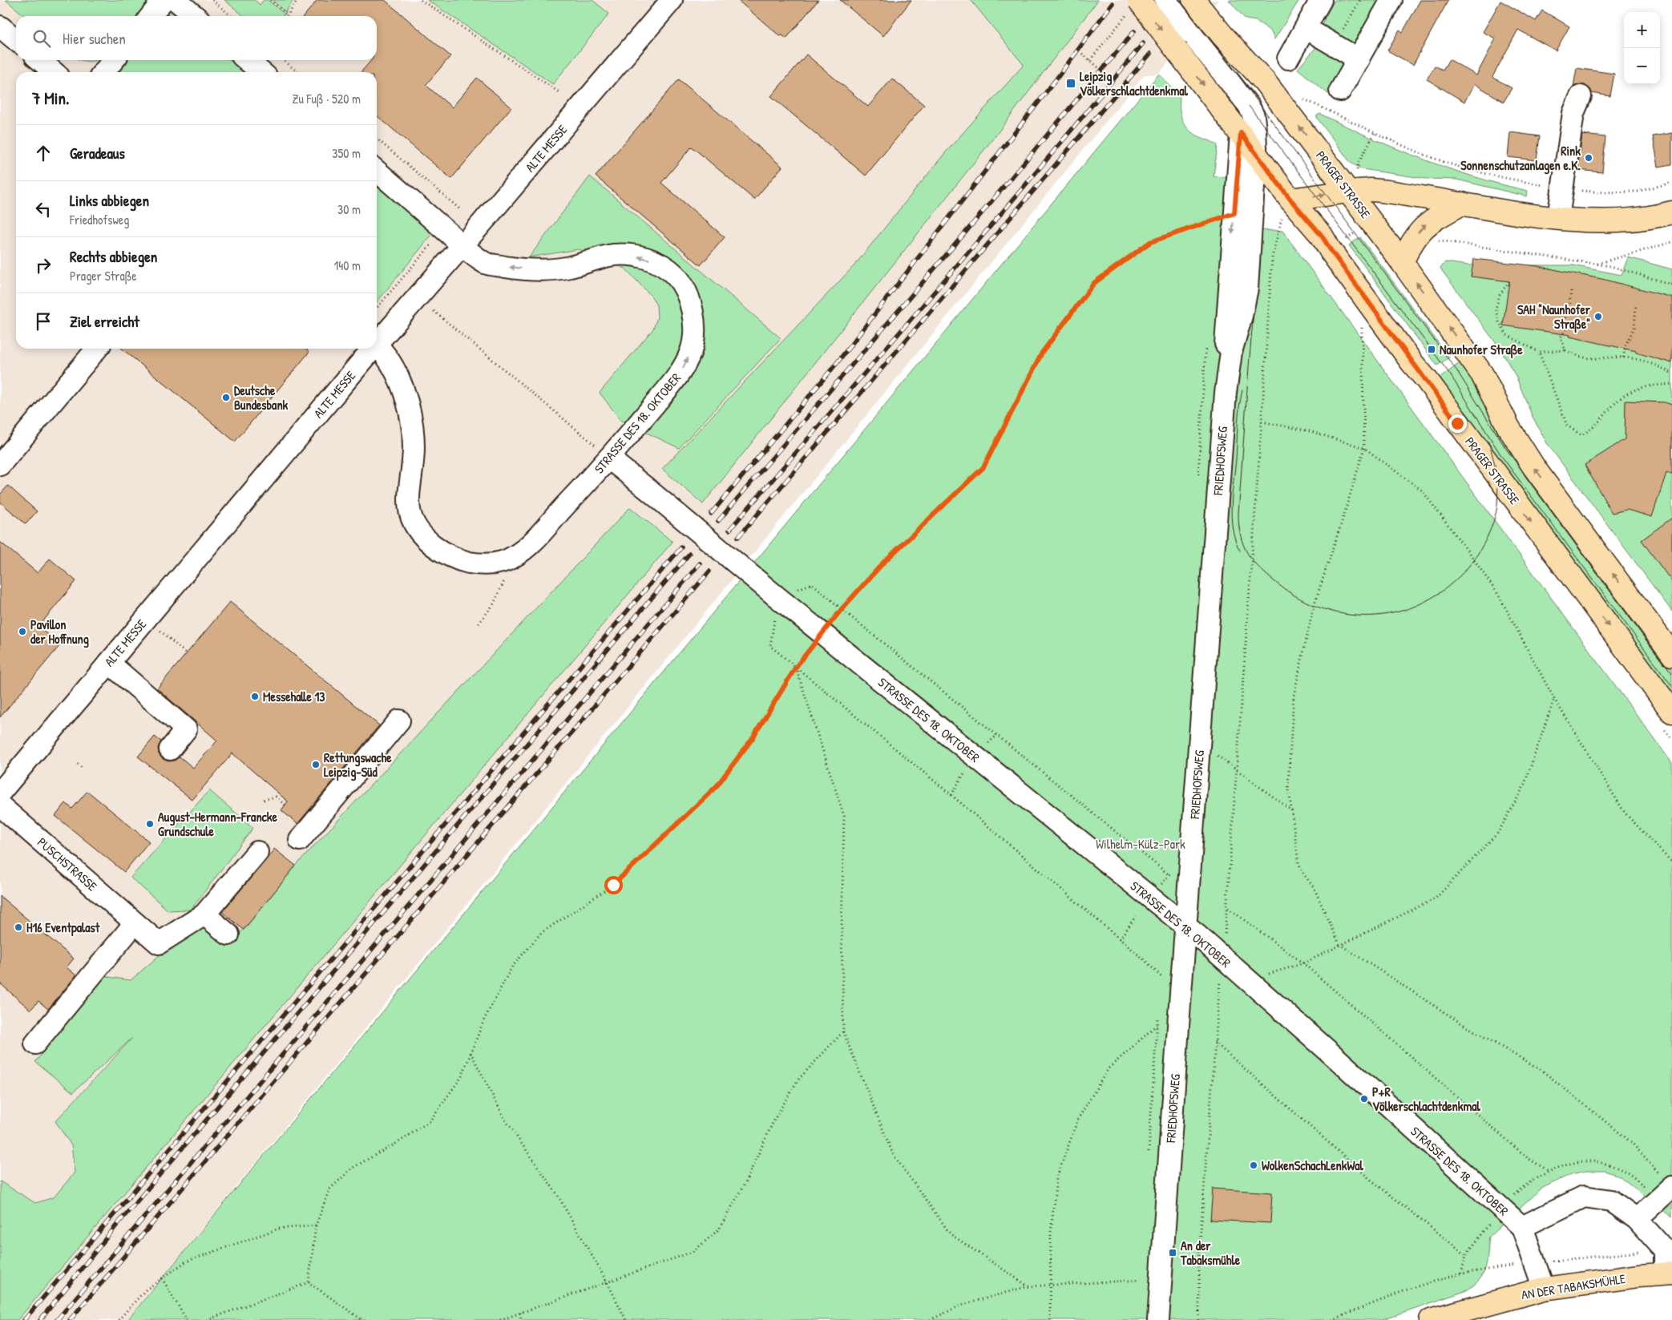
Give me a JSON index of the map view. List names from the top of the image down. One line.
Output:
{"streets":{"main road":["PRAGER STRASSE","AN DER TABAKSMÜHLE"],"street":["ALTE MESSE","STRASSE DES 18. OKTOBER","FRIEDHOFSWEG","PUSCHSTRASSE"]},"crossings":[["ALTE MESSE","STRASSE DES 18. OKTOBER"],["PRAGER STRASSE","FRIEDHOFSWEG"],["STRASSE DES 18. OKTOBER","FRIEDHOFSWEG"],["STRASSE DES 18. OKTOBER","AN DER TABAKSMÜHLE"]],"parks":["Wilhelm-Külz-Park"],"places":{"transit":["Leipzig Völkerschlachtdenkmal","Naunhofer Straße","An der Tabaksmühle"],"other":["Rink Sonnenschutzanlagen e.K.","SAH \"Naunhofer Straße\"","Deutsche Bundesbank","Pavillon der Hoffnung","Messehalle 13","Rettungswache Leipzig-Süd","August-Hermann-Francke Grundschule","H16 Eventpalast","P+R Völkerschlachtdenkmal","WolkenSchachLenkWal"]},"page":{"map_buttons":["+","−"],"search":"Hier suchen","heading":["7 Min.","Zu Fuß · 520 m"],"list":[["Geradeaus","350 m"],["Links abbiegen","Friedhofsweg","30 m"],["Rechts abbiegen","Prager Straße","140 m"],"Ziel erreicht"]}}
